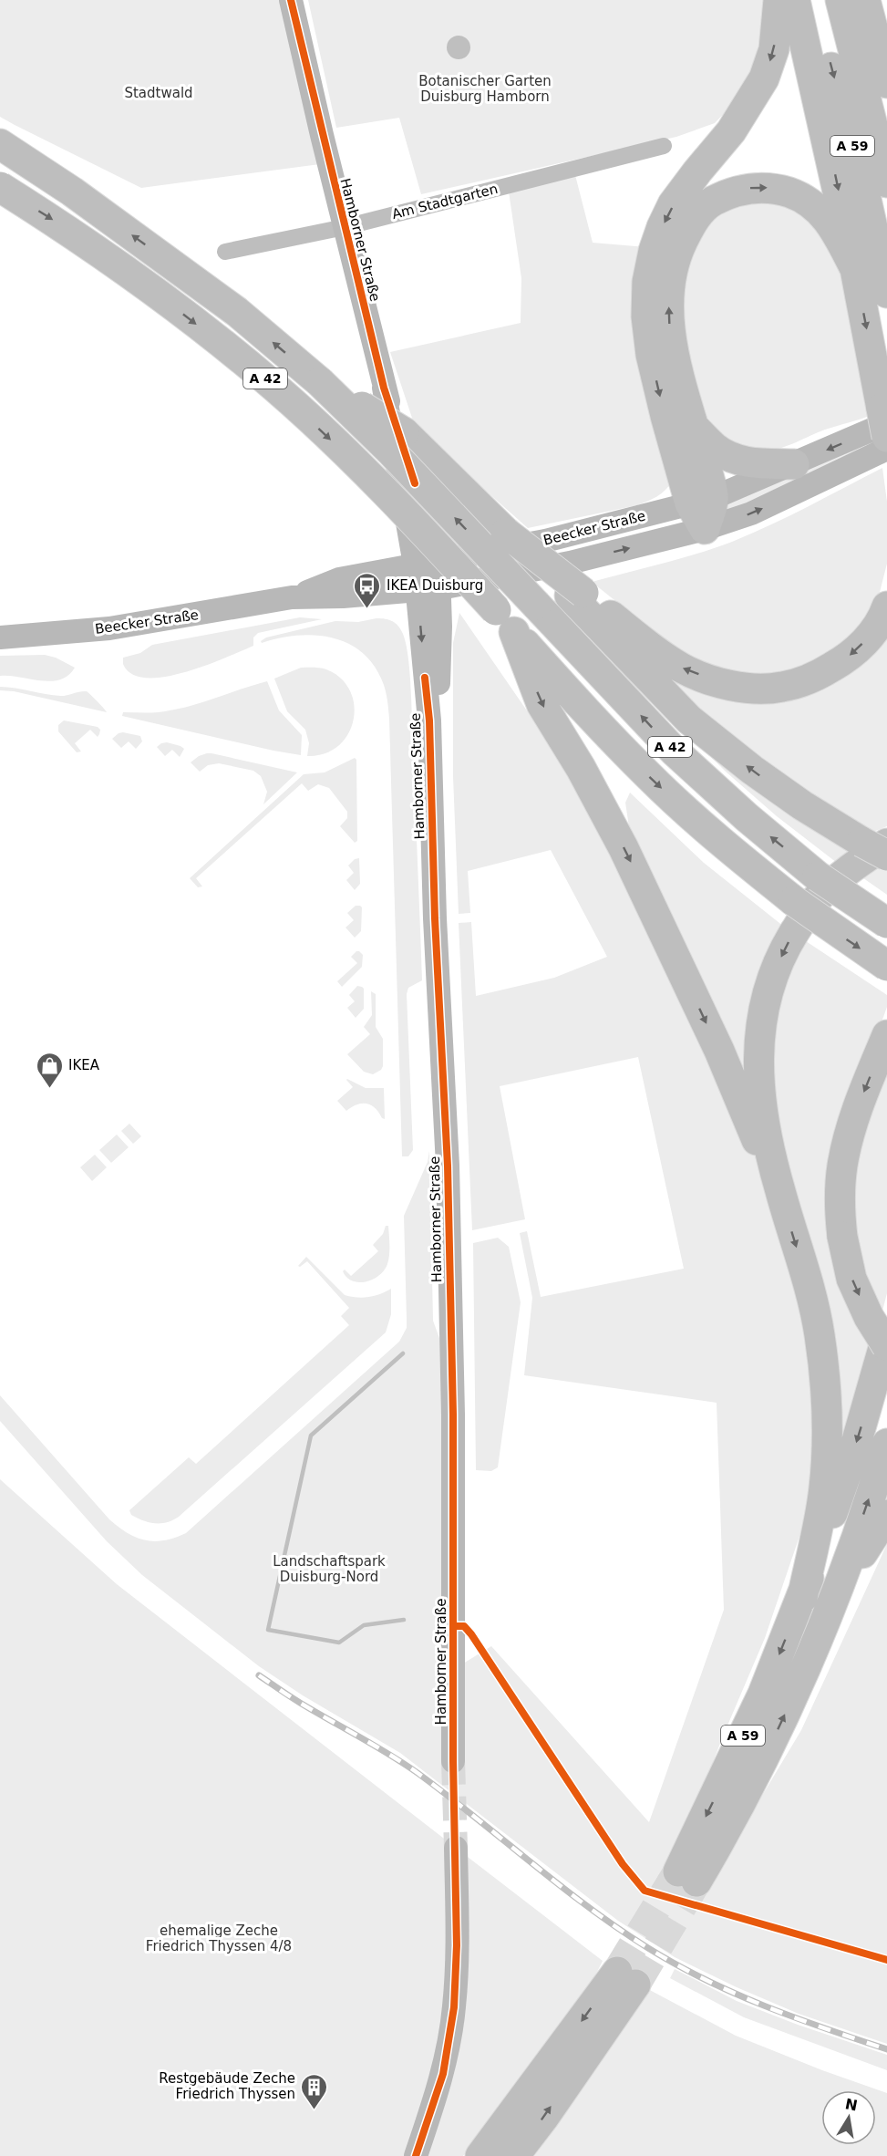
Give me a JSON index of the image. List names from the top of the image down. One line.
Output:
{"streets":{"highway":["A 59","A 42"],"street":["Am Stadtgarten","Hamborner Straße","Beecker Straße"]},"crossings":[["Am Stadtgarten","Hamborner Straße"],["Hamborner Straße","Beecker Straße"]],"parks":["Botanischer Garten Duisburg Hamborn","Stadtwald","Landschaftspark Duisburg-Nord","ehemalige Zeche Friedrich Thyssen 4/8"],"places":{"bus stop":["IKEA Duisburg"],"shop":["IKEA"],"building":["Restgebäude Zeche Friedrich Thyssen"]},"north":"top"}
